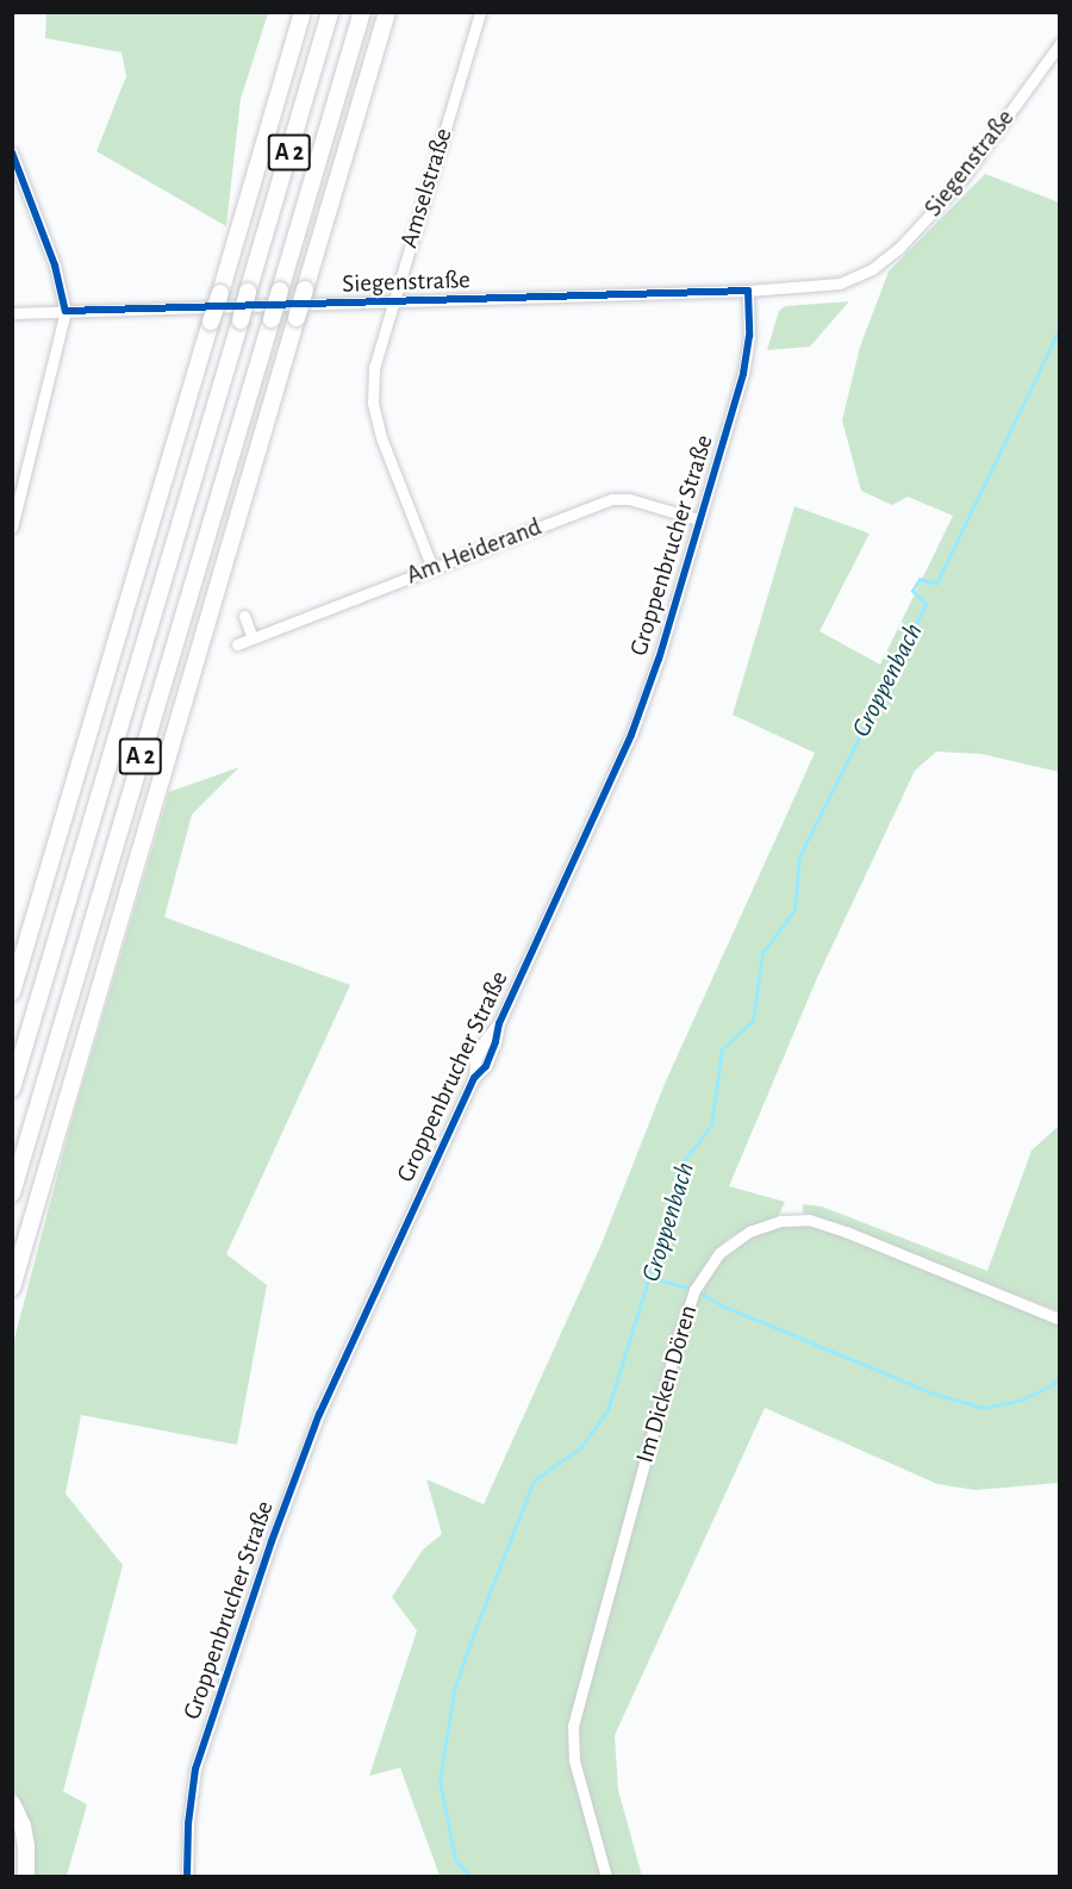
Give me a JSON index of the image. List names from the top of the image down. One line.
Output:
{"streets":{"highway":["A 2"],"street":["Siegenstraße","Amselstraße","Groppenbrucher Straße","Am Heiderand","Im Dicken Dören"]},"crossings":[["Siegenstraße","Amselstraße"],["Siegenstraße","Groppenbrucher Straße"],["Amselstraße","Am Heiderand"],["Groppenbrucher Straße","Am Heiderand"]],"water":["Groppenbach"]}
